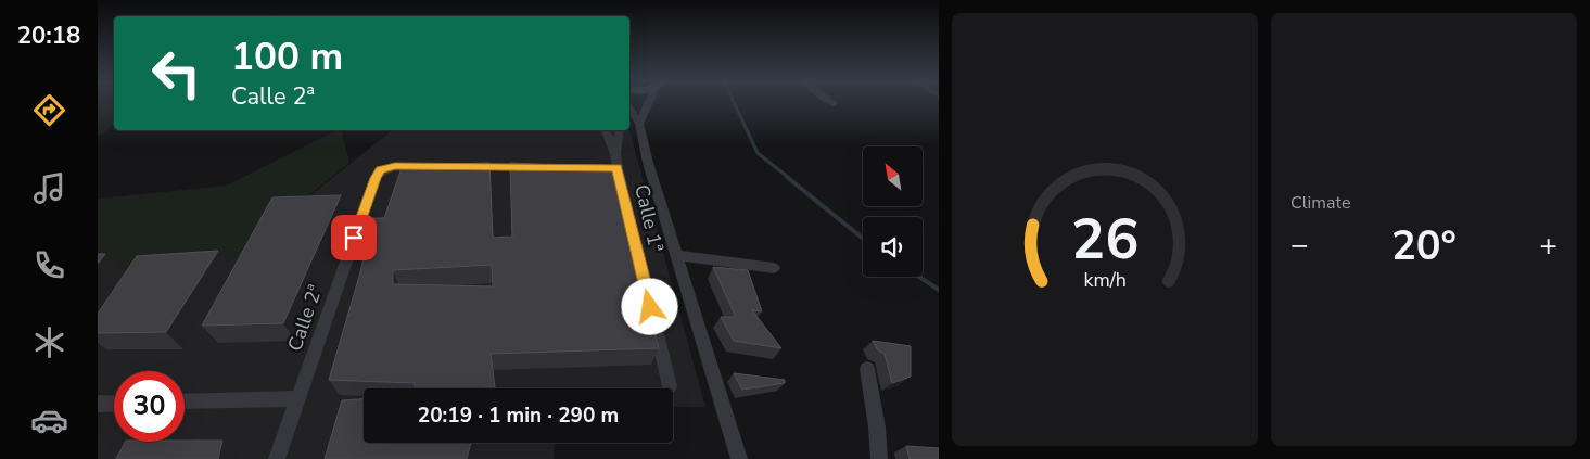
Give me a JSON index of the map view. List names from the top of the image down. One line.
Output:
{"streets":{"street":["Calle 1ª","Calle 2ª"]},"north":"top left","page":{"tabs":"20:18","tile":"Climate","turn":["100 m","Calle 2ª"],"heat":["−","20°","+"],"limit":"30","trip":"20:19 · 1 min · 290 m","gauge":["26","km/h"]}}
